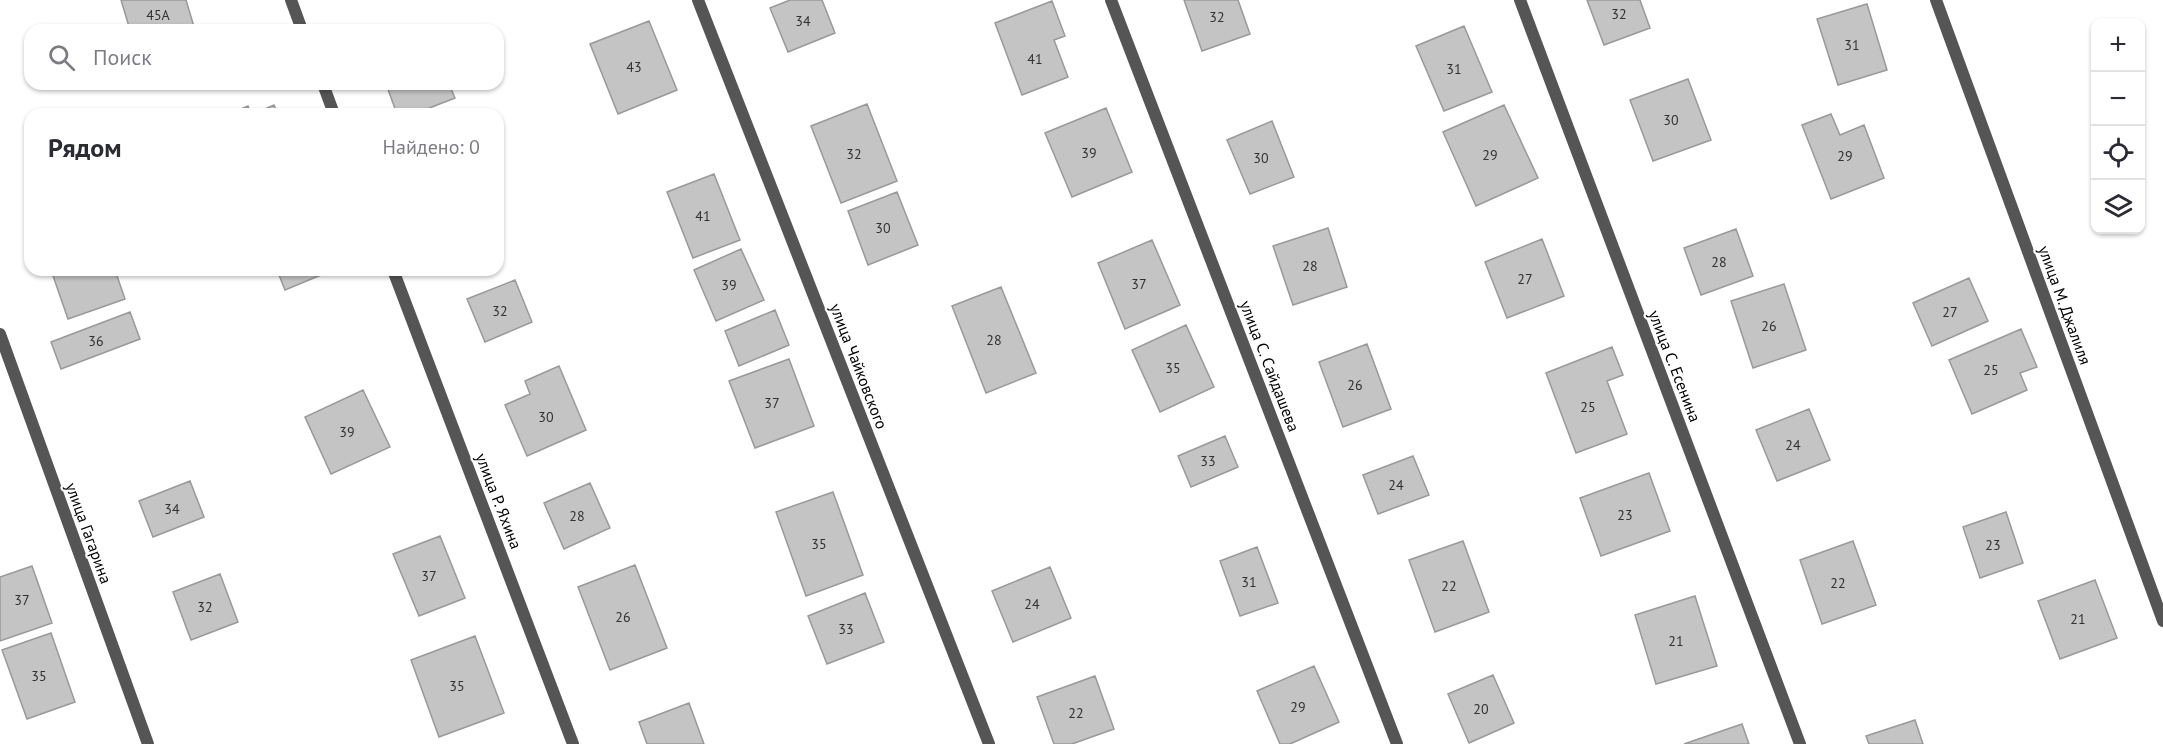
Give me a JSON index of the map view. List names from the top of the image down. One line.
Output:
{"streets":{"street":["улица М. Джалиля","улица Чайковского","улица С. Сайдашева","улица С. Есенина","улица Р. Яхина","улица Гагарина"]},"house_numbers":["32","45А","32","34","31","41","43","31","30","39","32","29","29","30","41","30","28","28","27","37","39","32","27","26","28","36","35","25","26","37","25","30","39","24","33","24","34","23","28","35","23","37","31","22","22","37","24","32","26","21","33","21","35","35","29","20","22"],"page":{"map_buttons":["+","−"],"search":"Поиск","heading":["Рядом","Найдено: 0"]}}
